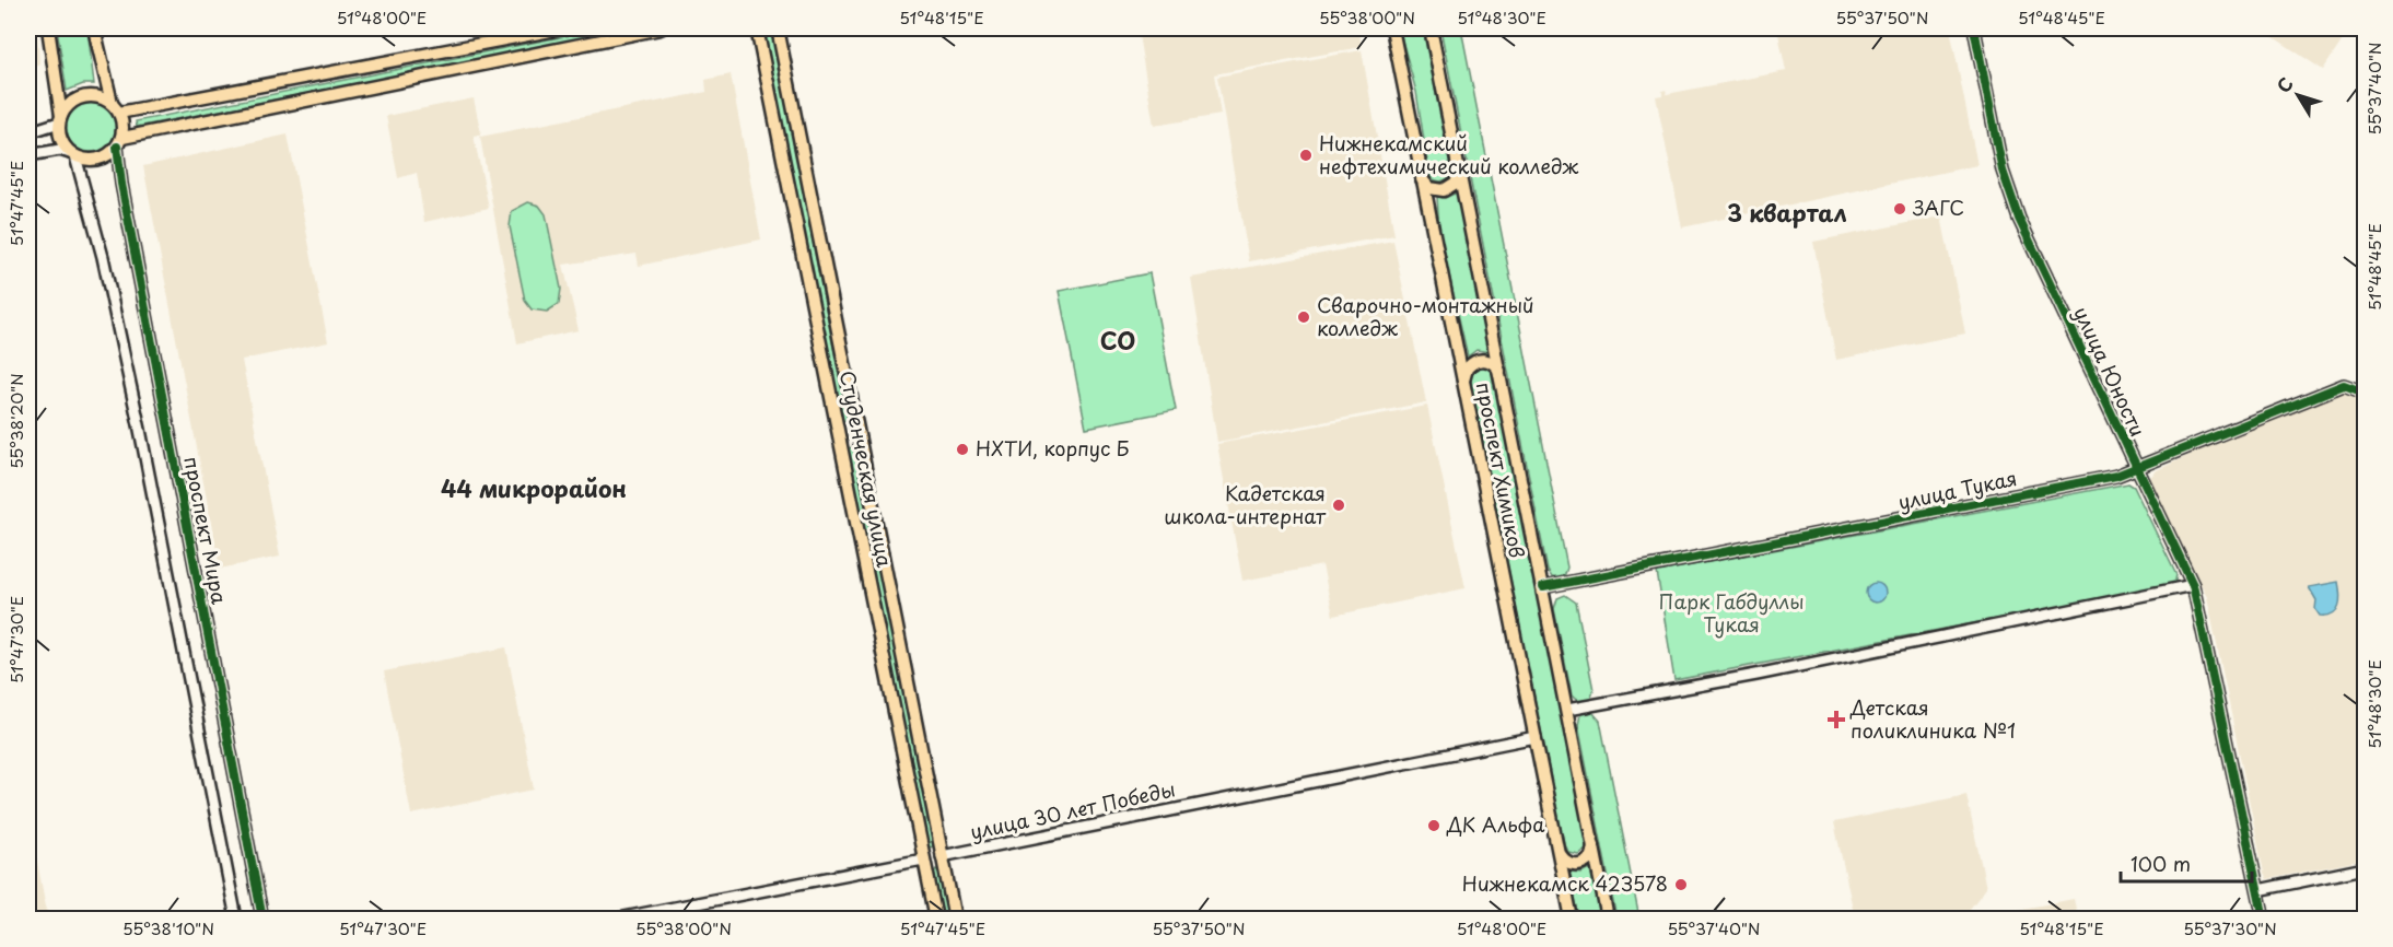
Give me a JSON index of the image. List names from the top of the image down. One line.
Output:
{"streets":{"main road":["Студенческая улица","проспект Химиков","улица 30 лет Победы"],"street":["улица Юности","улица Тукая","проспект Мира"]},"crossings":[["улица Юности","улица Тукая"],["Студенческая улица","улица 30 лет Победы"],["проспект Химиков","улица Тукая"],["проспект Химиков","улица 30 лет Победы"]],"districts":["3 квартал","СО","44 микрорайон"],"parks":["Парк Габдуллы Тукая"],"places":{"other":["Нижнекамский нефтехимический колледж","ЗАГС","Сварочно-монтажный колледж","НХТИ, корпус Б","Кадетская школа-интернат","ДК Альфа","Нижнекамск 423578"],"health":["Детская поликлиника №1"]},"scale_bar":"100 m","north":"top left","coordinates":["51°48'00\"E","51°48'15\"E","55°38'00\"N","51°48'30\"E","55°37'50\"N","51°48'45\"E","55°37'40\"N","51°47'45\"E","55°38'20\"N","51°47'30\"E","55°38'10\"N","55°37'30\"N"]}
